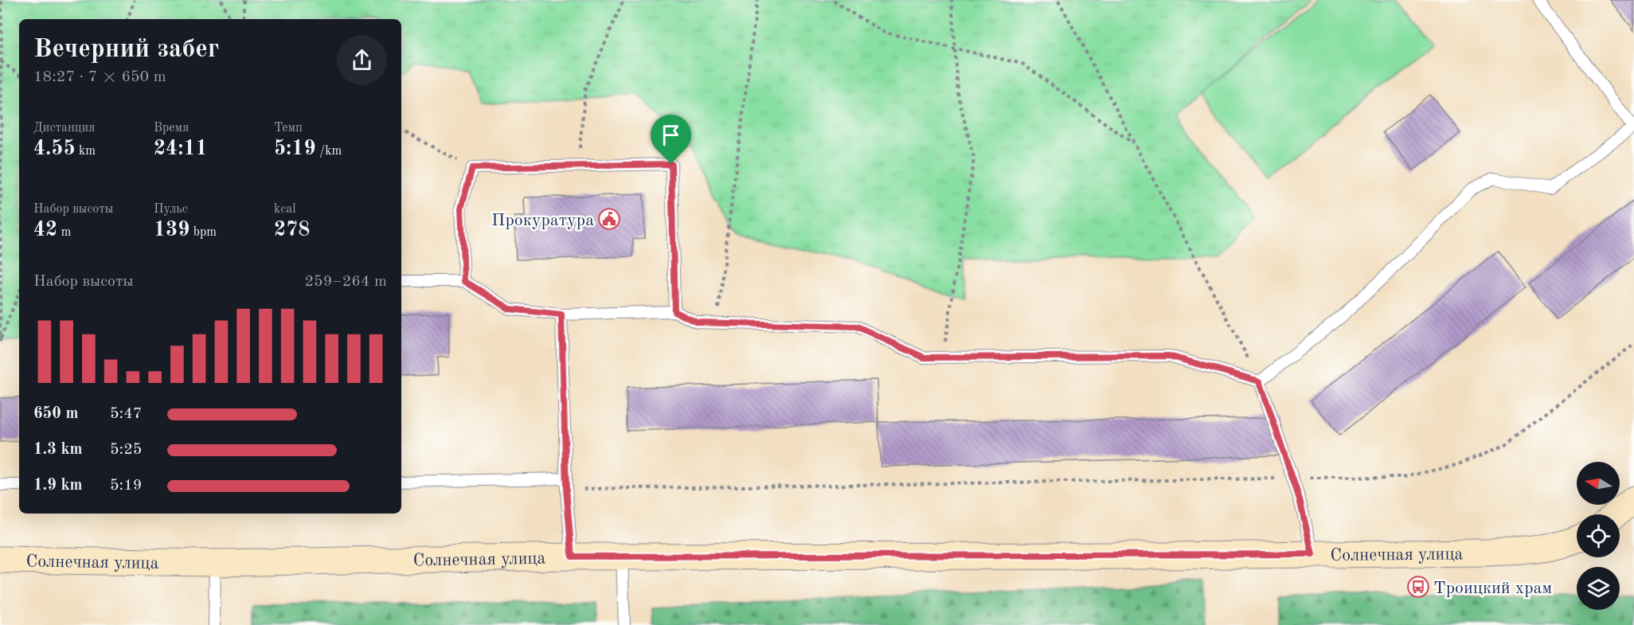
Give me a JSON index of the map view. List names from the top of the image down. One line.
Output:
{"streets":{"main road":["Солнечная улица"]},"places":{"public building":["Прокуратура"],"bus stop":["Троицкий храм"]},"north":"left","page":{"heading":["Вечерний забег","18:27 · 7 × 650 m"],"stats":[["Дистанция","4.55 km"],["Время","24:11"],["Темп","5:19 /km"],["Набор высоты","42 m"],["Пульс","139 bpm"],["kcal","278"]],"chart":["Набор высоты","259–264 m"],"list":[{"name":"650 m","note":"5:47"},{"name":"1.3 km","note":"5:25"},{"name":"1.9 km","note":"5:19"}]}}
